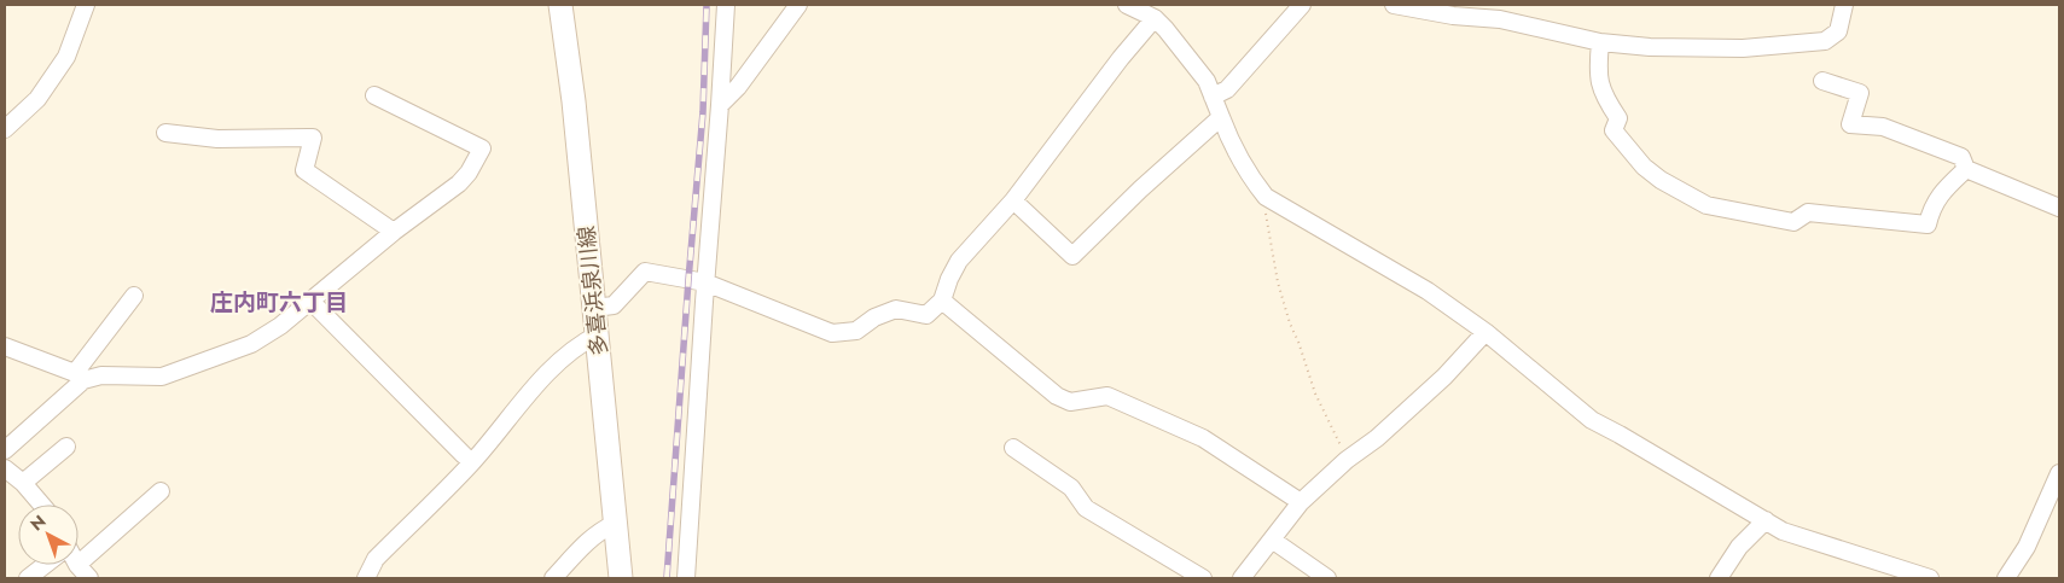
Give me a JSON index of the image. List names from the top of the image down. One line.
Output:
{"streets":{"main road":["多喜浜泉川線"]},"districts":["庄内町六丁目"],"north":"top left"}
